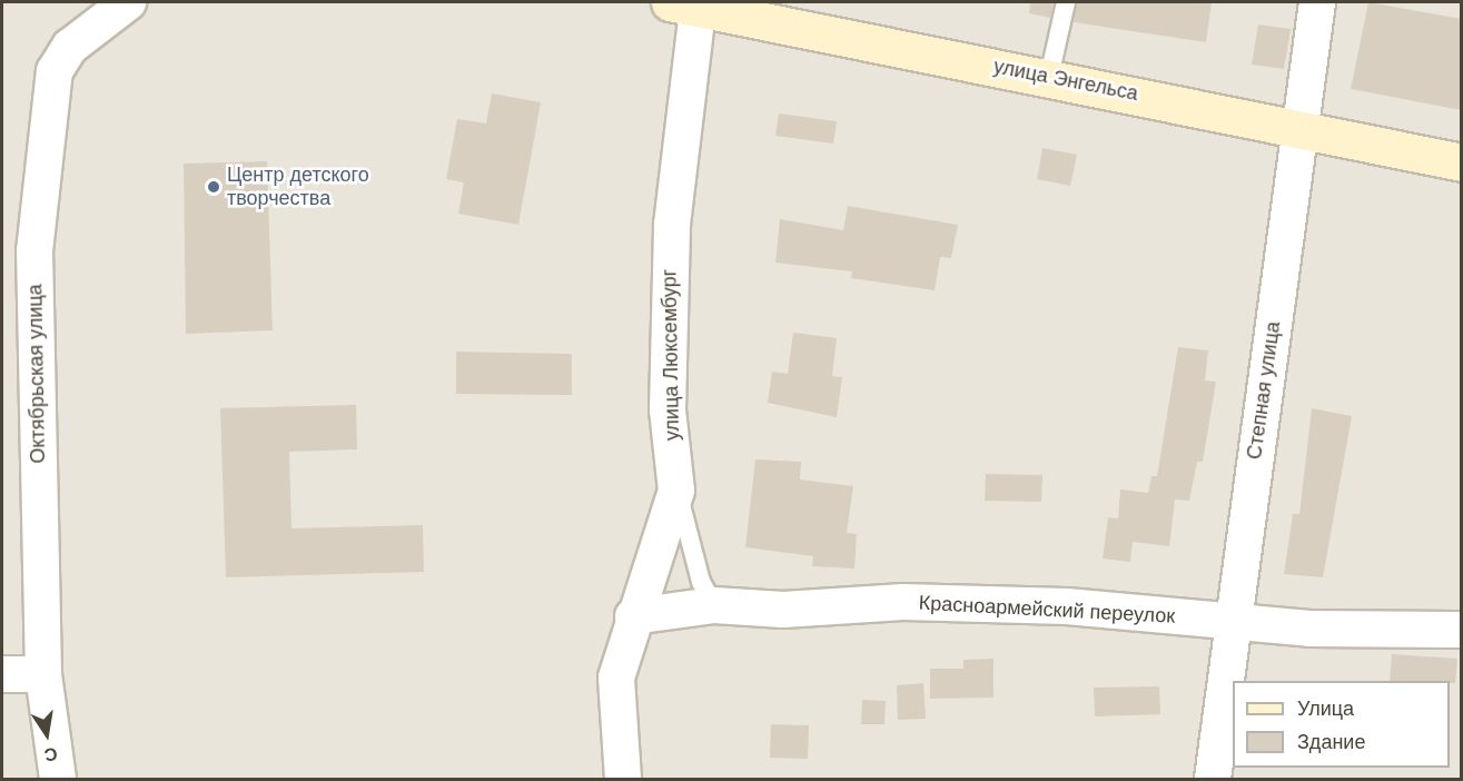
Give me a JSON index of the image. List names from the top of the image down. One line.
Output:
{"streets":{"street":["улица Энгельса","улица Люксембург","Октябрьская улица","Степная улица","Красноармейский переулок"]},"crossings":[["улица Энгельса","улица Люксембург"],["улица Энгельса","Степная улица"],["улица Люксембург","Красноармейский переулок"],["Степная улица","Красноармейский переулок"]],"places":["Центр детского творчества"],"legend":["Улица","Здание"],"north":"bottom"}
